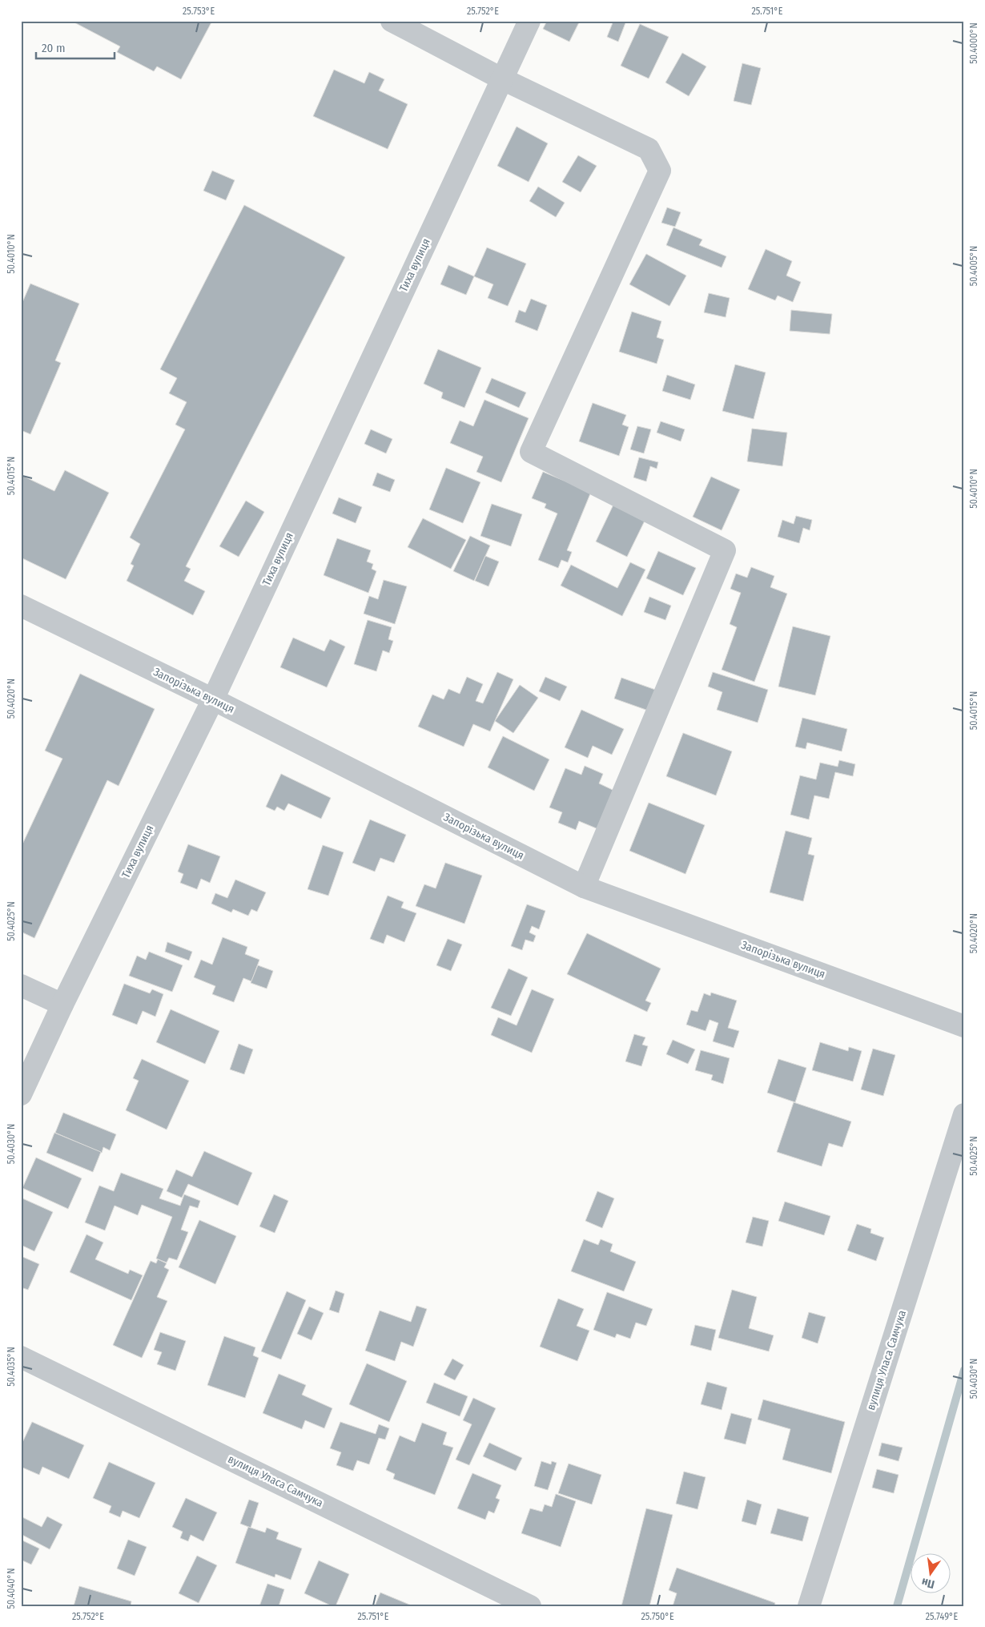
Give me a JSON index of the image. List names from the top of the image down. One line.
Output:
{"streets":{"street":["Тиха вулиця","Запорізька вулиця","вулиця Уласа Самчука"]},"crossings":[["Тиха вулиця","Запорізька вулиця"]],"scale_bar":"20 m","north":"bottom","coordinates":["25.753°E","25.752°E","25.751°E","50.4000°N","50.4010°N","50.4005°N","50.4015°N","50.4020°N","50.4025°N","50.4030°N","50.4035°N","50.4040°N","25.750°E","25.749°E"]}
